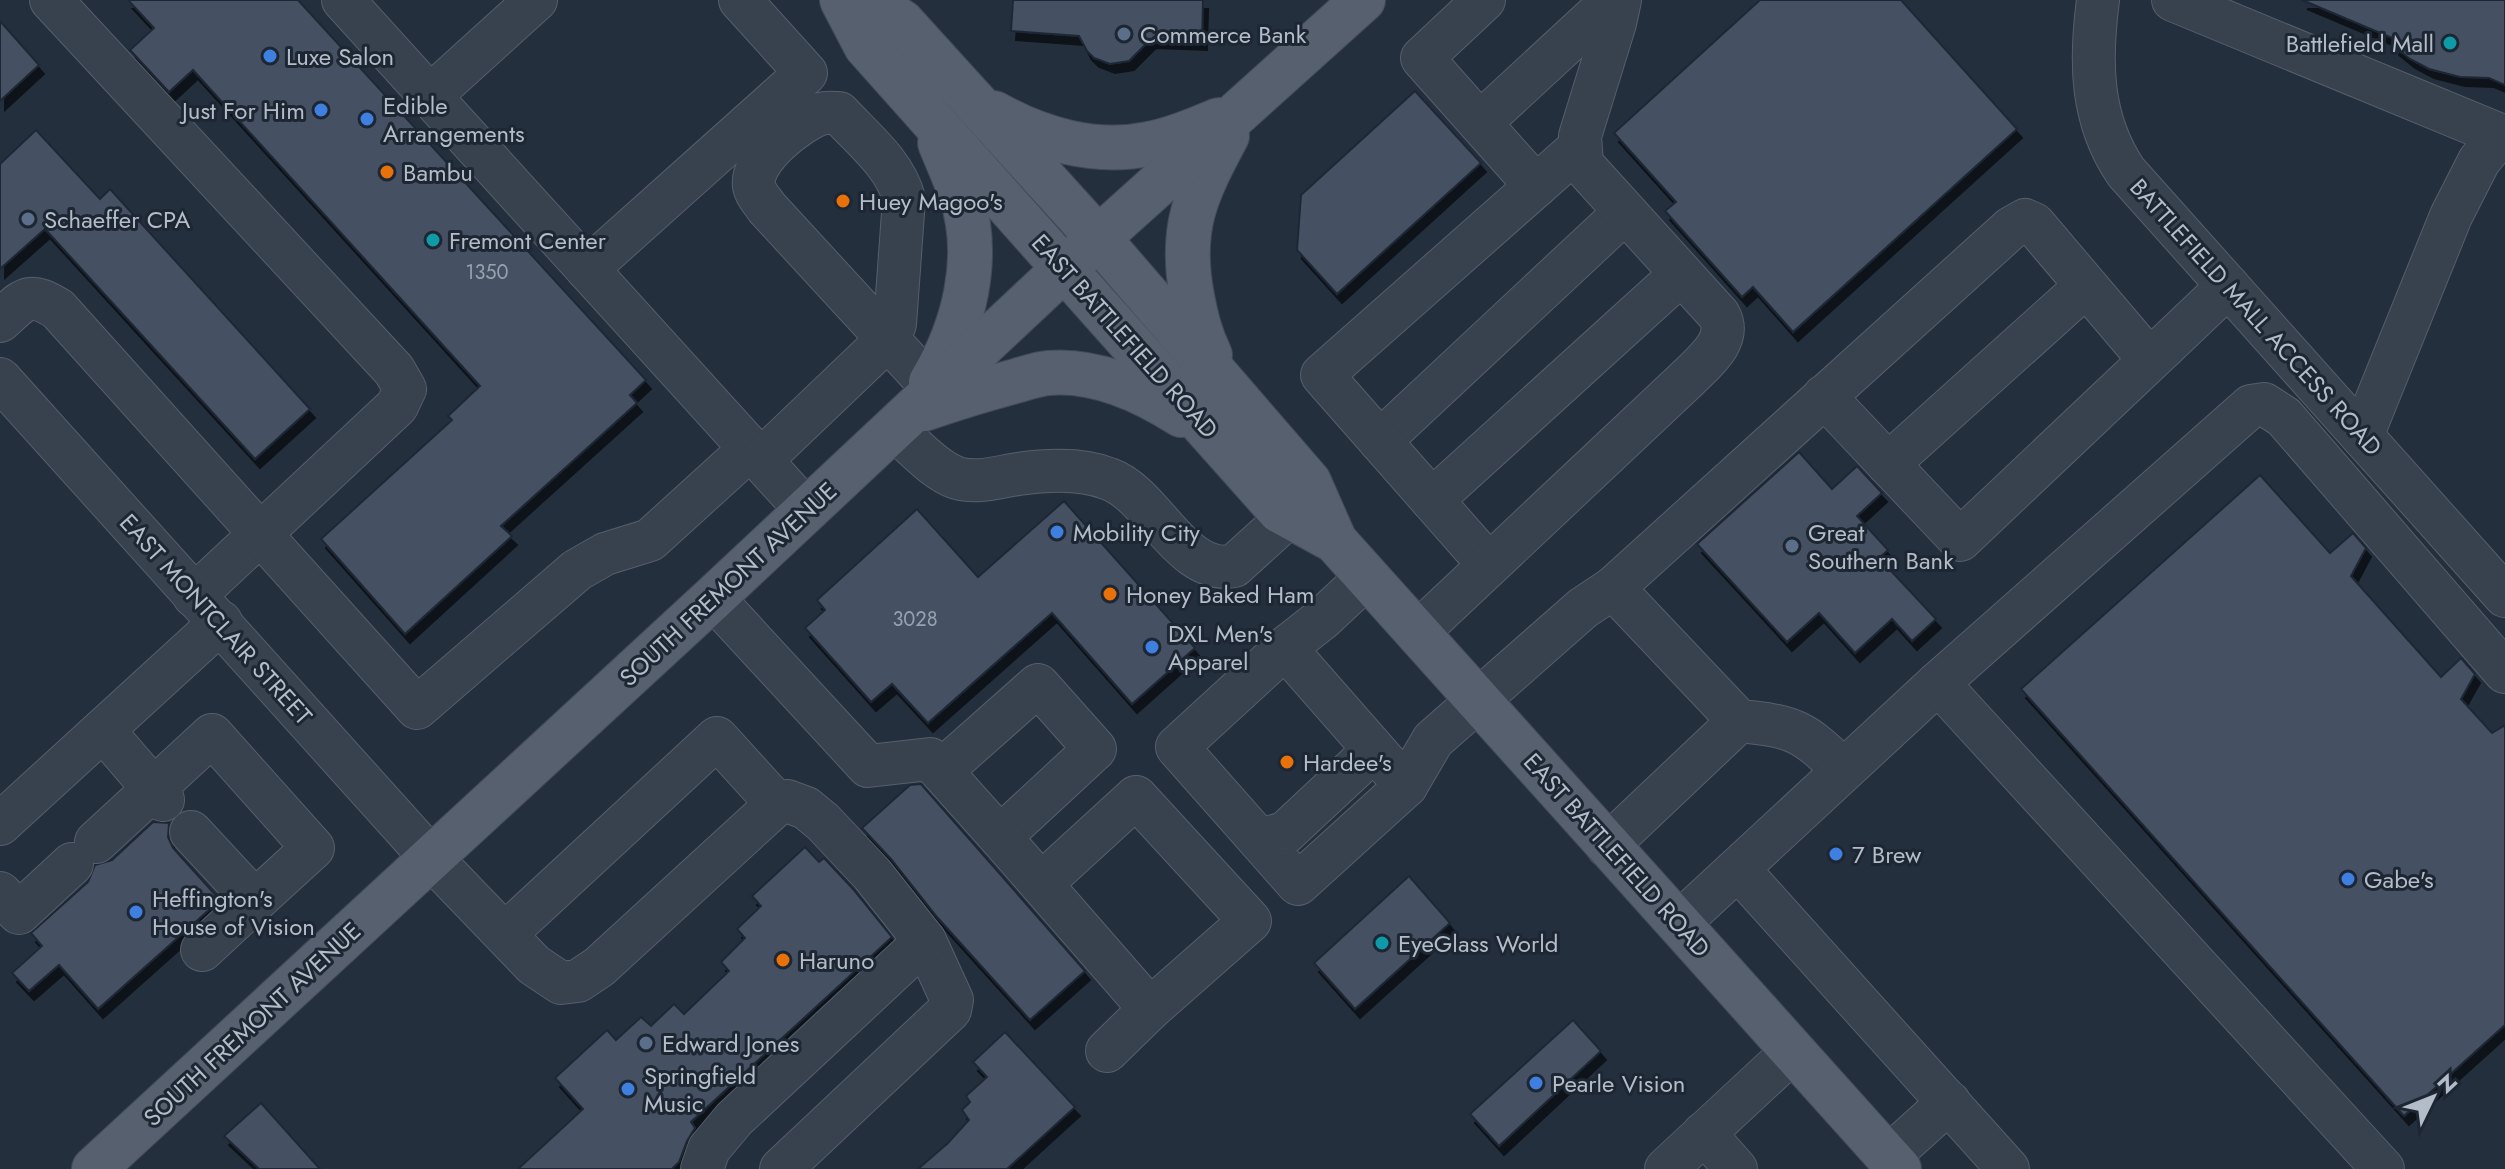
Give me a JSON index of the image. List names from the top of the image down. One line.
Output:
{"streets":{"main road":["EAST BATTLEFIELD ROAD","SOUTH FREMONT AVENUE"],"street":["BATTLEFIELD MALL ACCESS ROAD","EAST MONTCLAIR STREET"]},"crossings":[["EAST BATTLEFIELD ROAD","SOUTH FREMONT AVENUE"],["SOUTH FREMONT AVENUE","EAST MONTCLAIR STREET"]],"places":["Commerce Bank","Battlefield Mall","Luxe Salon","Just For Him","Edible Arrangements","Bambu","Huey Magoo's","Schaeffer CPA","Fremont Center","Mobility City","Great Southern Bank","Honey Baked Ham","DXL Men's Apparel","Hardee's","7 Brew","Gabe's","Heffington's House of Vision","EyeGlass World","Haruno","Edward Jones","Pearle Vision","Springfield Music"],"house_numbers":["1350","3028"],"north":"top right"}
